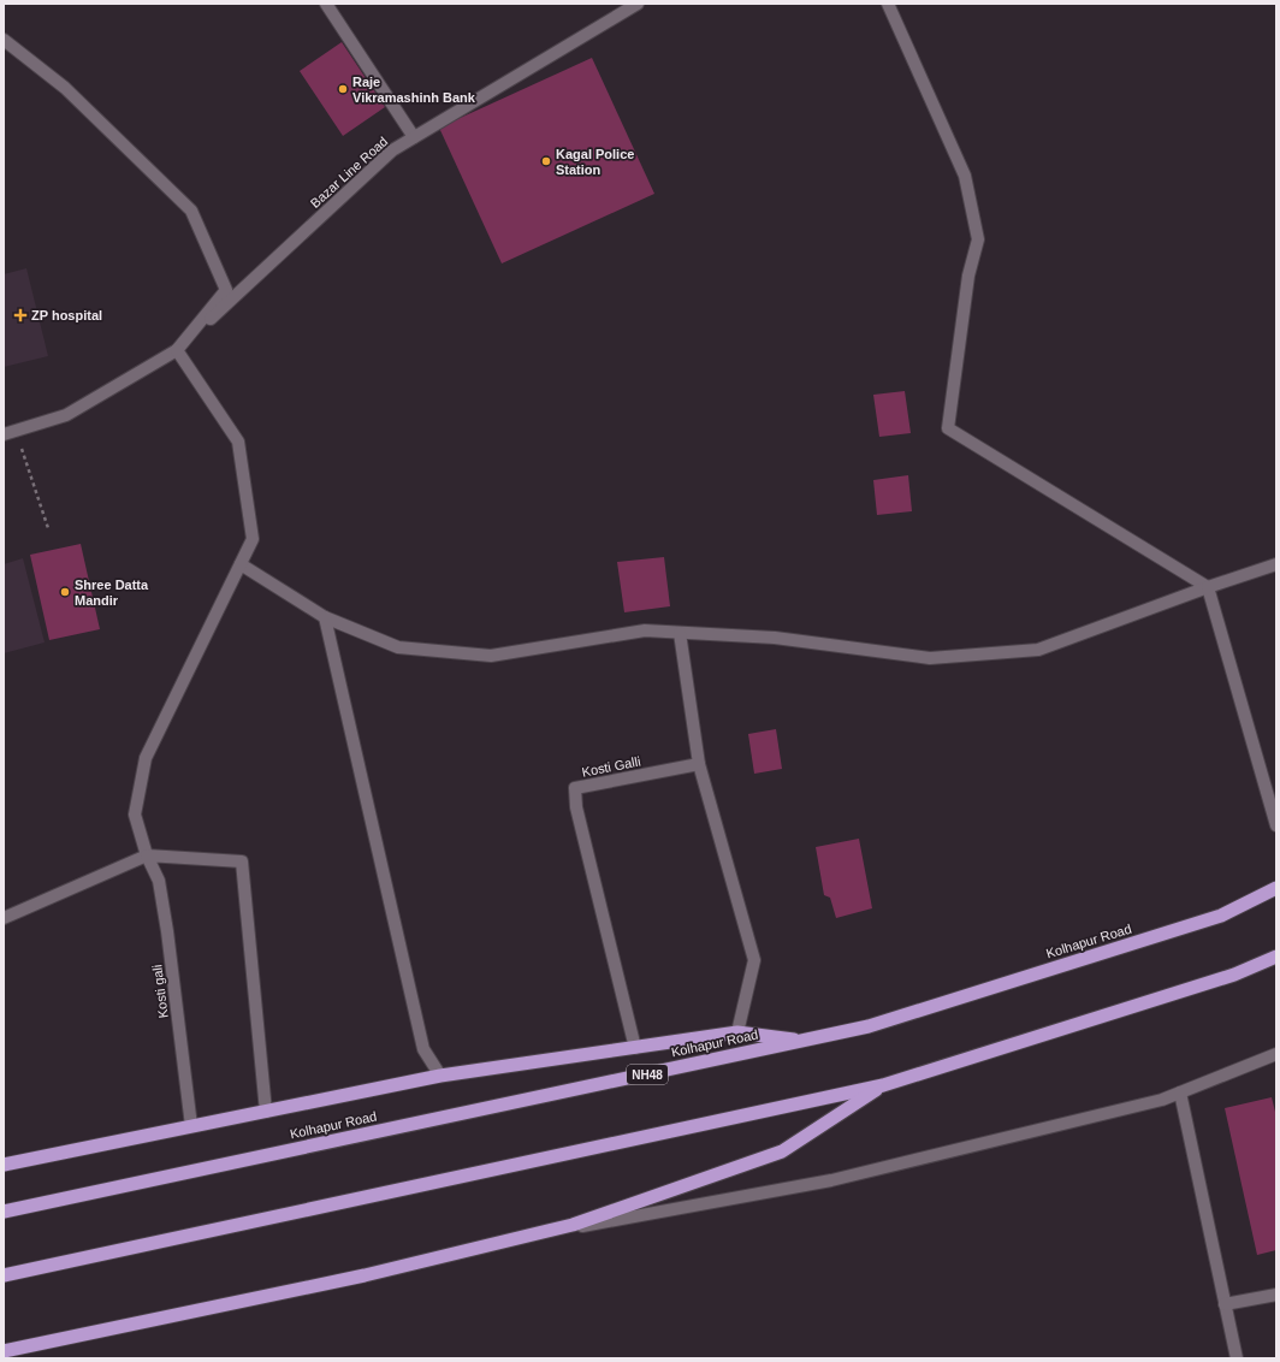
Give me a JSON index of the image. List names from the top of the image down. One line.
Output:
{"streets":{"highway":["Kolhapur Road","NH48"],"street":["Bazar Line Road","Kosti Galli","Kosti gali"]},"crossings":[["Bazar Line Road","Kosti gali"]],"places":{"other":["Raje Vikramashinh Bank","Kagal Police Station","Shree Datta Mandir"],"health":["ZP hospital"]}}
